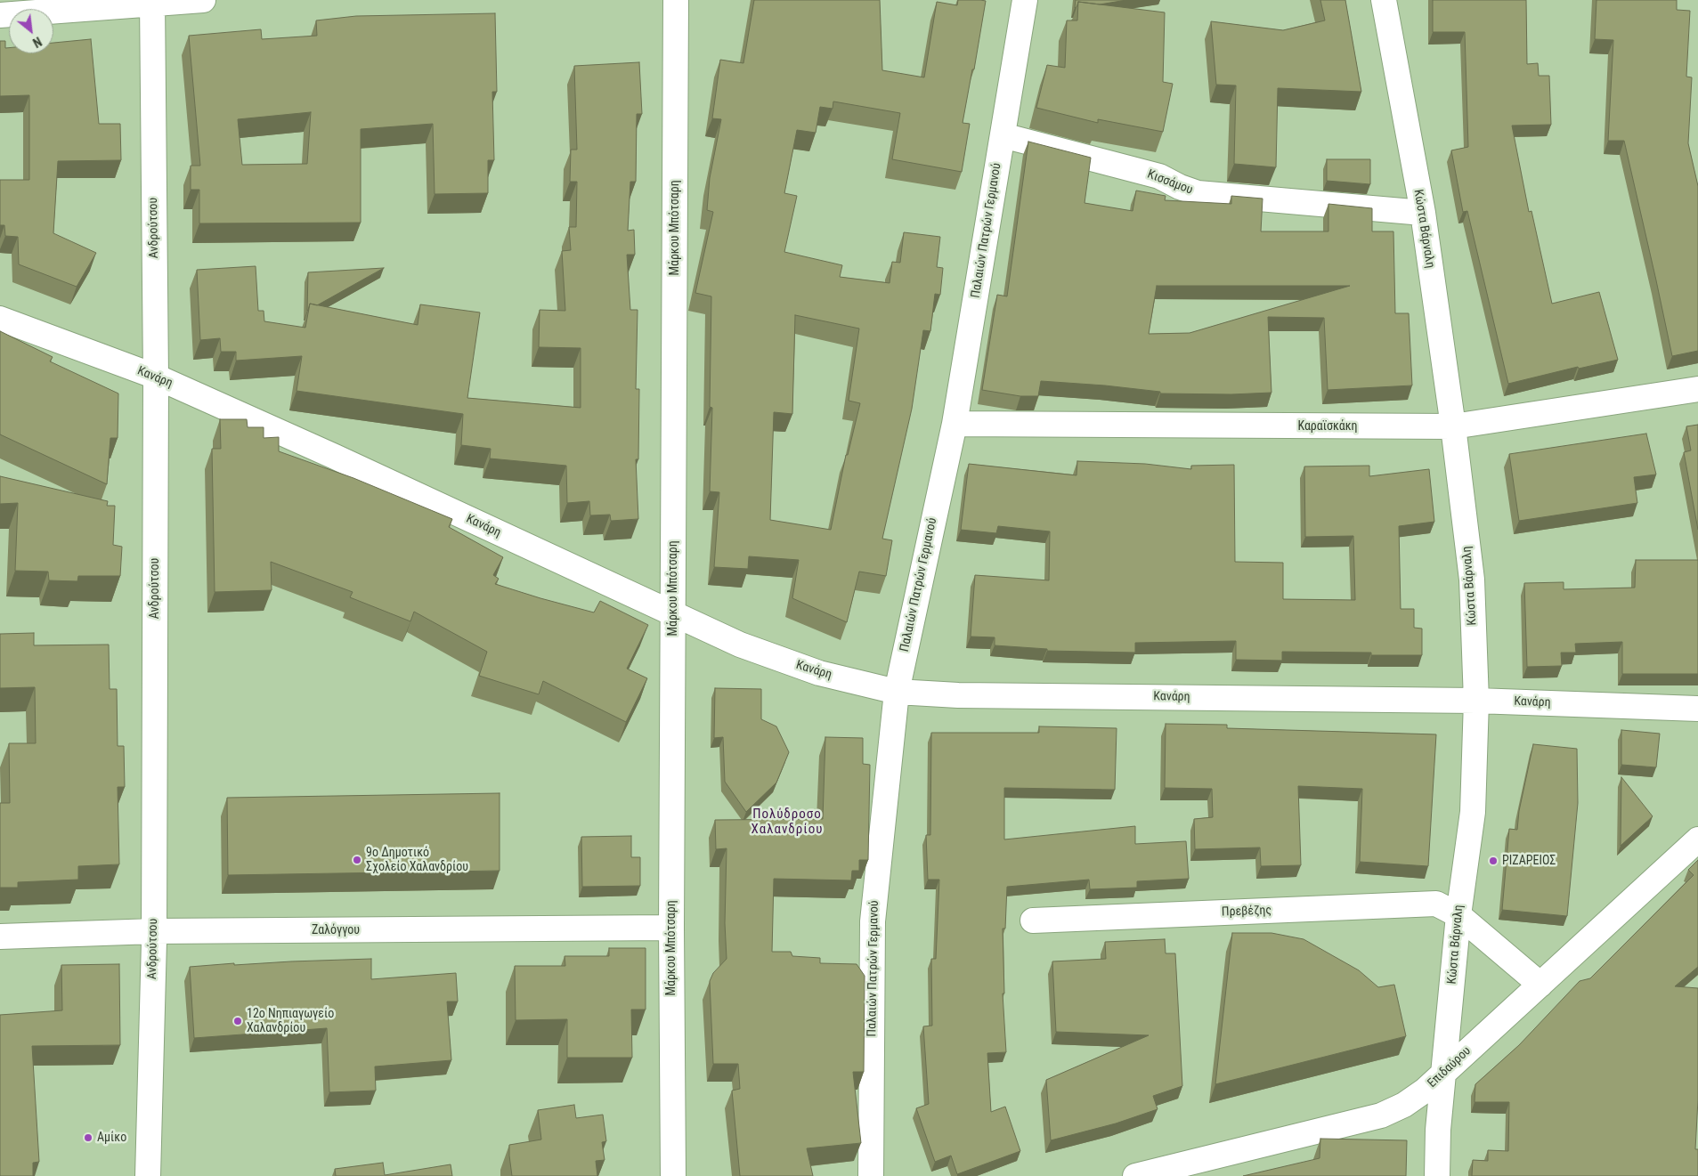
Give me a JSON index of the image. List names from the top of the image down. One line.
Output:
{"streets":{"street":["Κισσάμου","Ανδρούτσου","Μάρκου Μπότσαρη","Κώστα Βάρναλη","Παλαιών Πατρών Γερμανού","Κανάρη","Καραϊσκάκη","Πρεβέζης","Ζαλόγγου","Επιδαύρου"]},"crossings":[["Κισσάμου","Κώστα Βάρναλη"],["Κισσάμου","Παλαιών Πατρών Γερμανού"],["Ανδρούτσου","Κανάρη"],["Ανδρούτσου","Ζαλόγγου"],["Μάρκου Μπότσαρη","Κανάρη"],["Μάρκου Μπότσαρη","Ζαλόγγου"],["Κώστα Βάρναλη","Κανάρη"],["Κώστα Βάρναλη","Καραϊσκάκη"],["Κώστα Βάρναλη","Πρεβέζης"],["Κώστα Βάρναλη","Επιδαύρου"],["Παλαιών Πατρών Γερμανού","Κανάρη"],["Παλαιών Πατρών Γερμανού","Καραϊσκάκη"],["Πρεβέζης","Επιδαύρου"]],"districts":["Πολύδροσο Χαλανδρίου"],"places":["9ο Δημοτικό Σχολείο Χαλανδρίου","ΡΙΖΑΡΕΙΟΣ","12ο Νηπιαγωγείο Χαλανδρίου","Αμίκο"],"north":"bottom right"}
